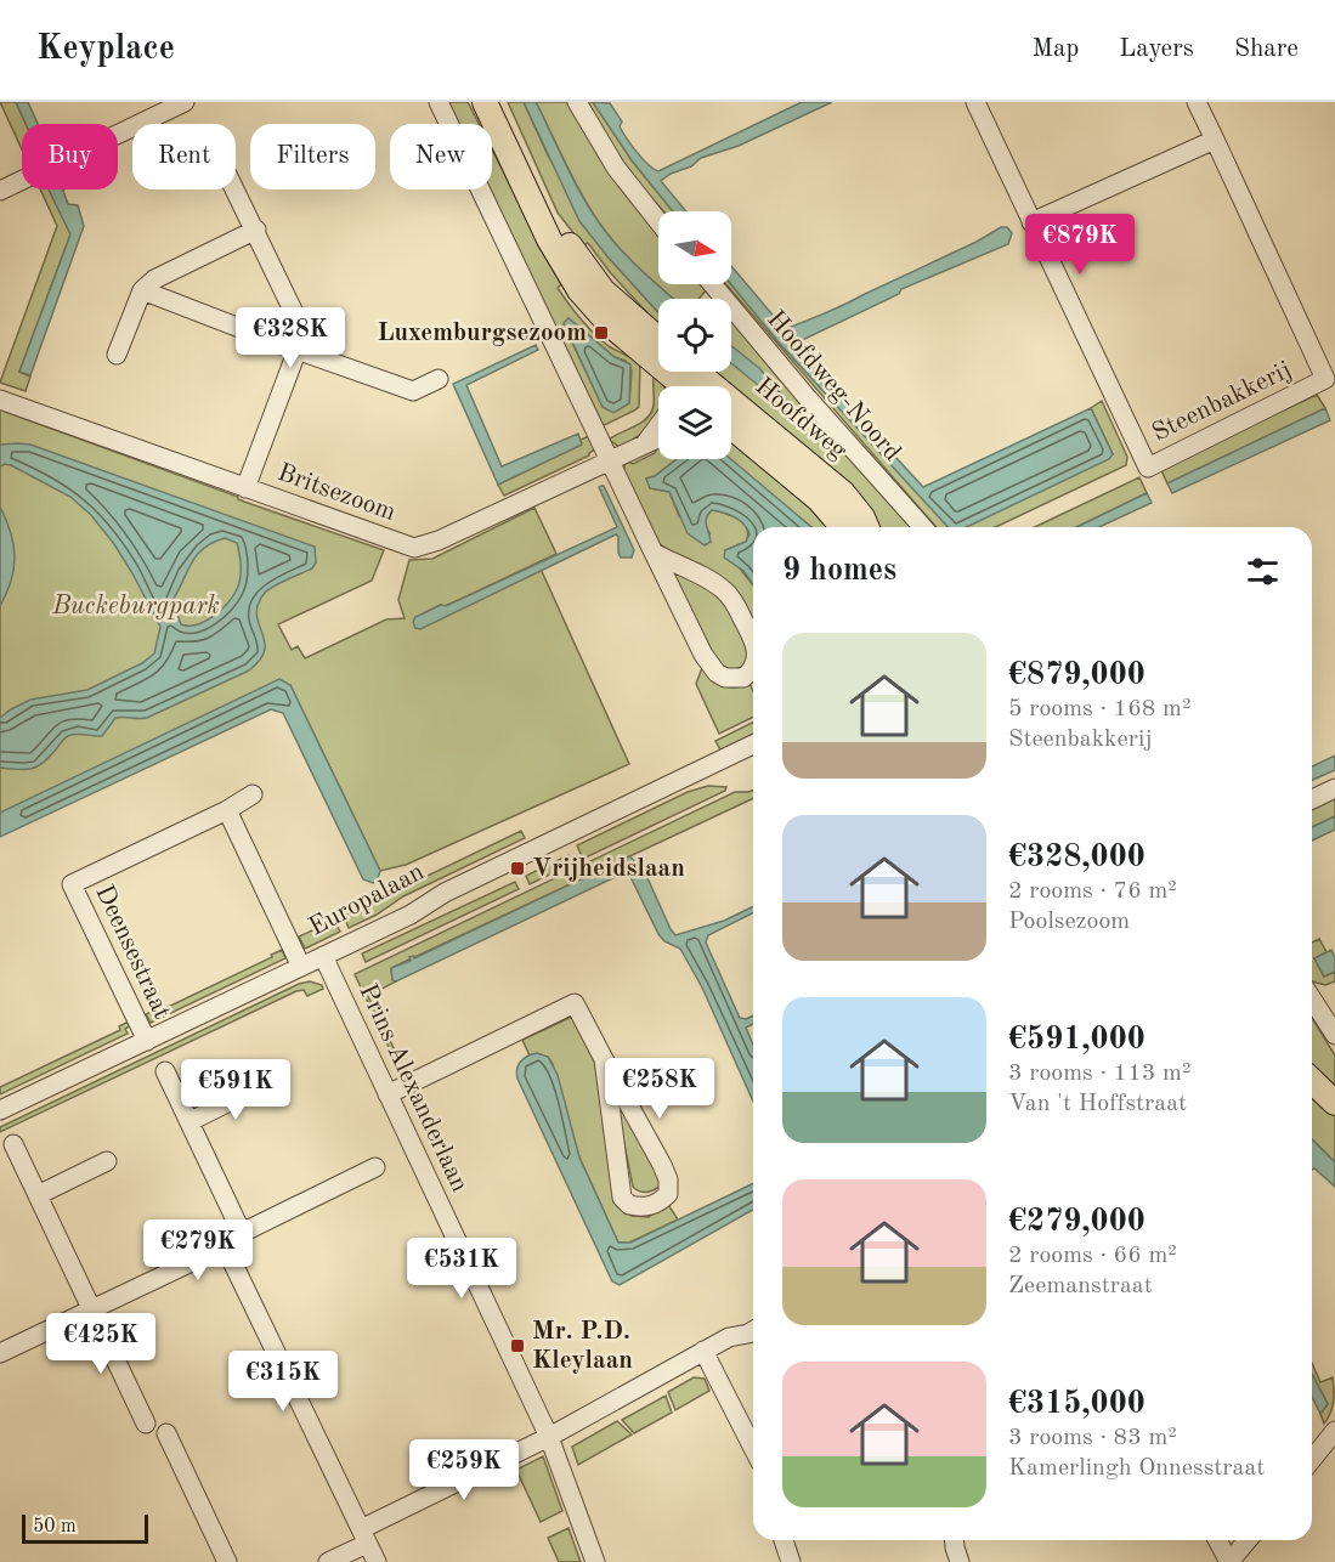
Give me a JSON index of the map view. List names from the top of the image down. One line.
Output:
{"streets":{"main road":["Hoofdweg"],"street":["Hoofdweg-Noord","Steenbakkerij","Britsezoom","Europalaan","Deensestraat","Prins Alexanderlaan"]},"crossings":[["Europalaan","Deensestraat"],["Europalaan","Prins Alexanderlaan"]],"parks":["Buckeburgpark"],"places":{"transit":["Luxemburgsezoom","Vrijheidslaan","Mr. P.D. Kleylaan"]},"scale_bar":"50 m","north":"right","page":{"header":"Keyplace","nav":["Map","Layers","Share"],"chip":["Buy","Rent","Filters","New"],"price":["€879K","€328K","€258K","€591K","€279K","€531K","€425K","€315K","€259K"],"heading":"9 homes","list":[{"name":"€879,000","note":"5 rooms · 168 m² · Steenbakkerij"},{"name":"€328,000","note":"2 rooms · 76 m² · Poolsezoom"},{"name":"€591,000","note":"3 rooms · 113 m² · Van 't Hoffstraat"},{"name":"€279,000","note":"2 rooms · 66 m² · Zeemanstraat"},{"name":"€315,000","note":"3 rooms · 83 m² · Kamerlingh Onnesstraat"}],"scale":"50 m"}}
